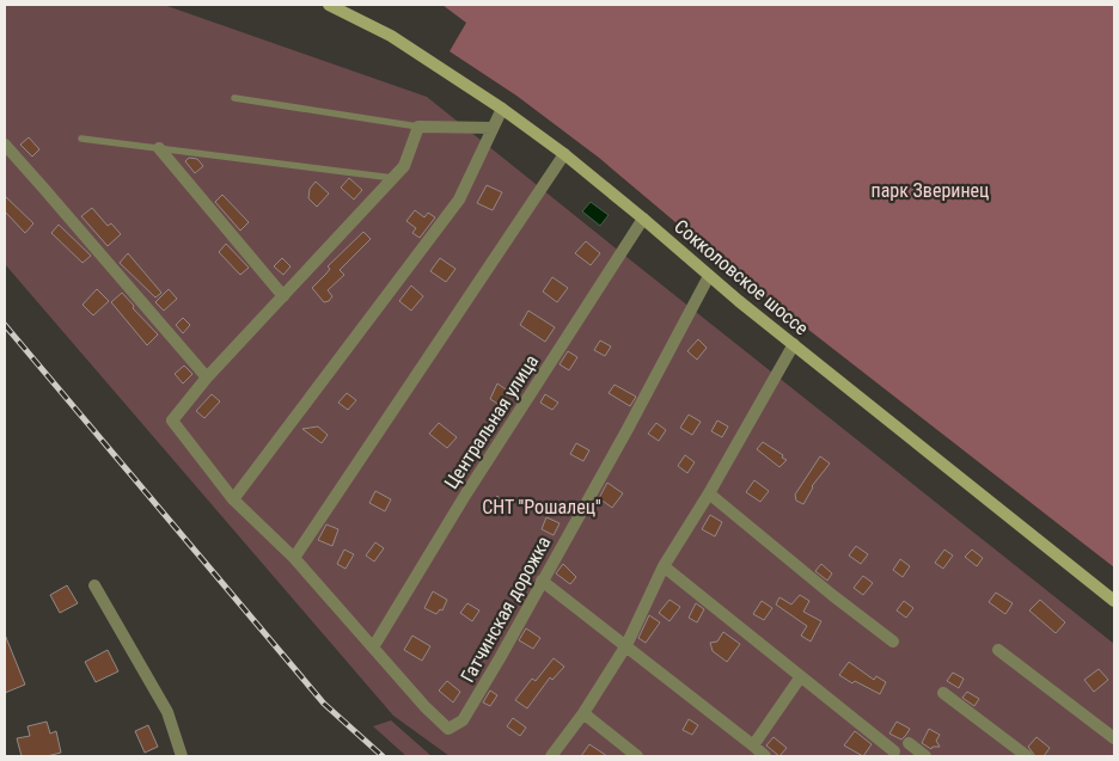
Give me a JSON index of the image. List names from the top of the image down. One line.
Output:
{"streets":{"main road":["Сокколовское шоссе"],"street":["Центральная улица","Гатчинская дорожка"]},"crossings":[["Сокколовское шоссе","Центральная улица"],["Сокколовское шоссе","Гатчинская дорожка"],["Центральная улица","Гатчинская дорожка"]],"parks":["парк Зверинец","СНТ ''Рошалец''"]}
